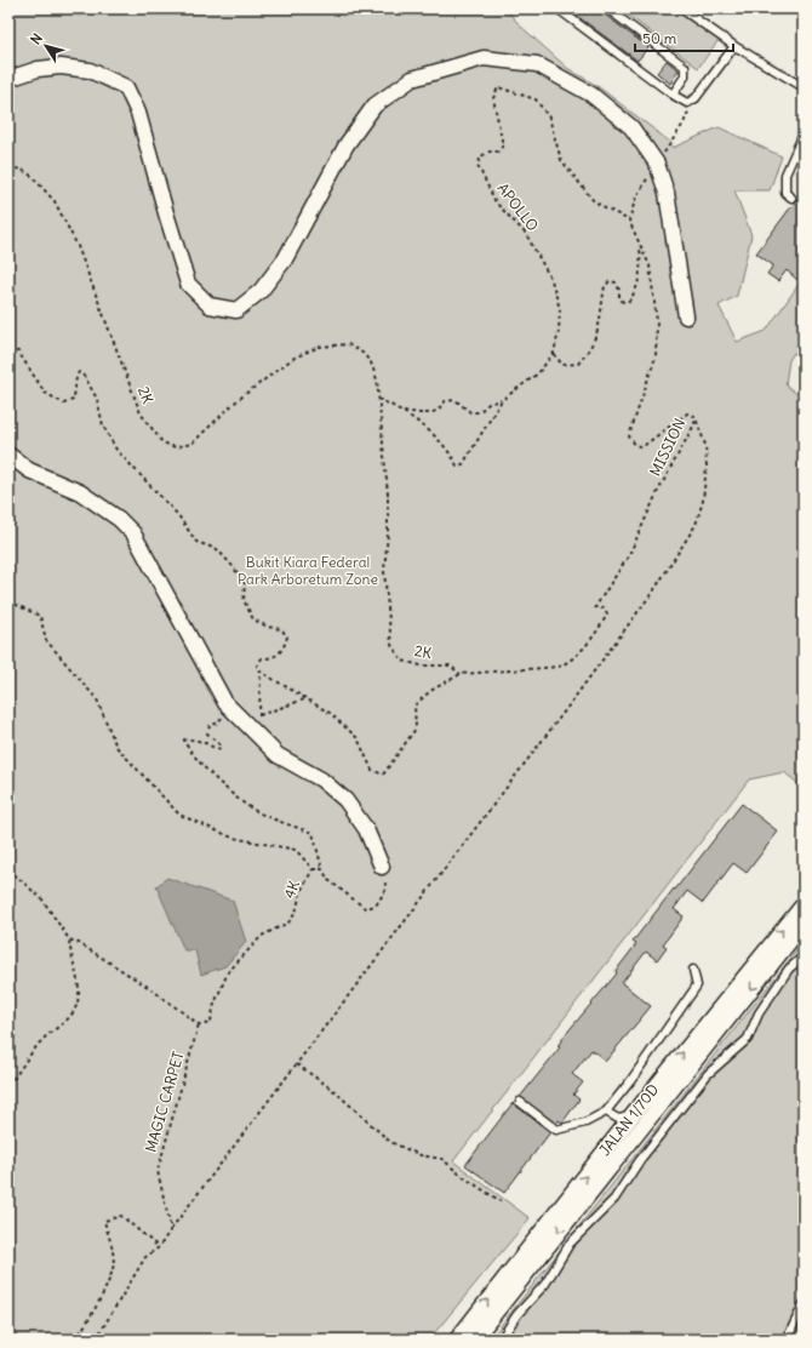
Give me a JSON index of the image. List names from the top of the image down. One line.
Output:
{"streets":{"street":["JALAN 1/70D"],"path":["APOLLO","2K","MISSION","4K","MAGIC CARPET"]},"crossings":[["APOLLO","2K"],["APOLLO","MISSION"],["2K","MISSION"],["4K","MAGIC CARPET"]],"parks":["Bukit Kiara Federal Park Arboretum Zone"],"scale_bar":"50 m","north":"top left"}
